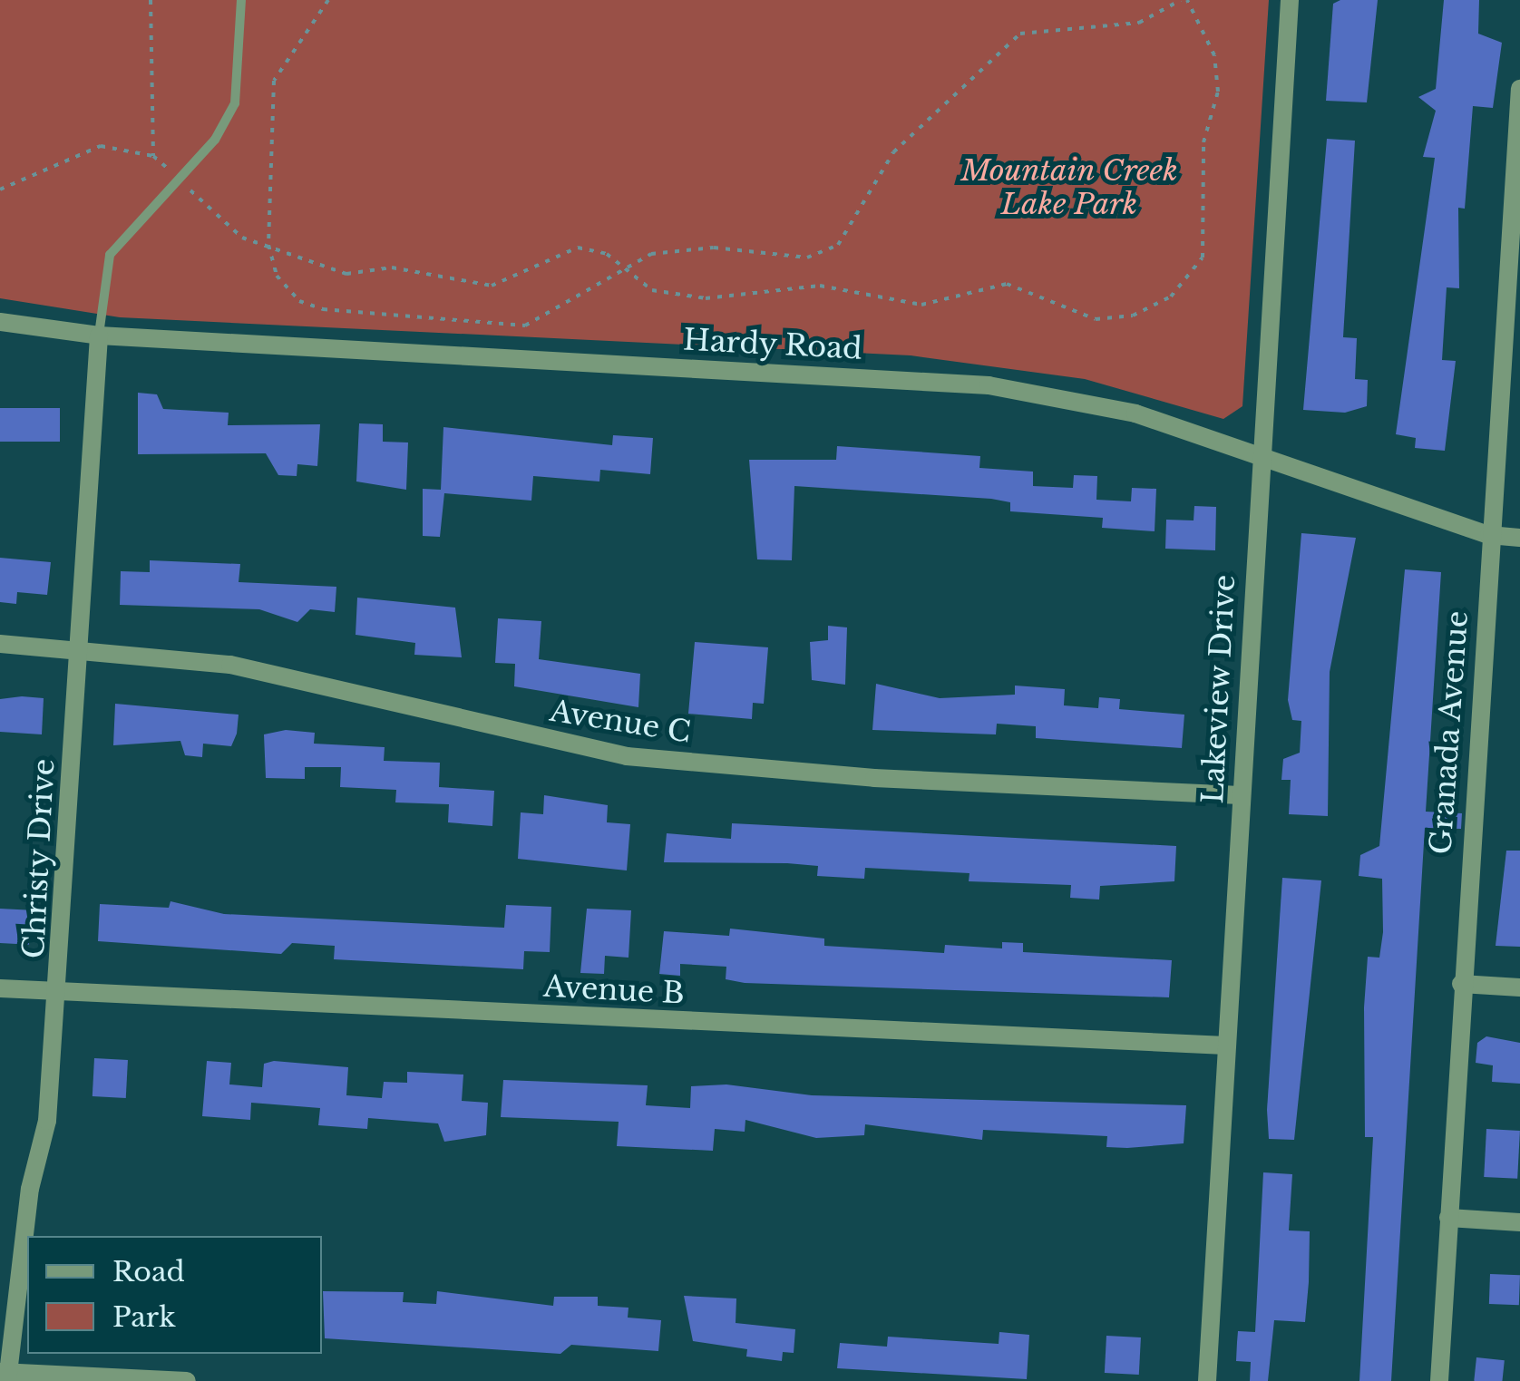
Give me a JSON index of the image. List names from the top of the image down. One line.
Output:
{"streets":{"street":["Hardy Road","Lakeview Drive","Avenue C","Granada Avenue","Christy Drive","Avenue B"]},"crossings":[["Hardy Road","Lakeview Drive"],["Hardy Road","Granada Avenue"],["Hardy Road","Christy Drive"],["Lakeview Drive","Avenue C"],["Lakeview Drive","Avenue B"],["Avenue C","Christy Drive"],["Christy Drive","Avenue B"]],"parks":["Mountain Creek Lake Park"],"legend":["Road","Park"]}
